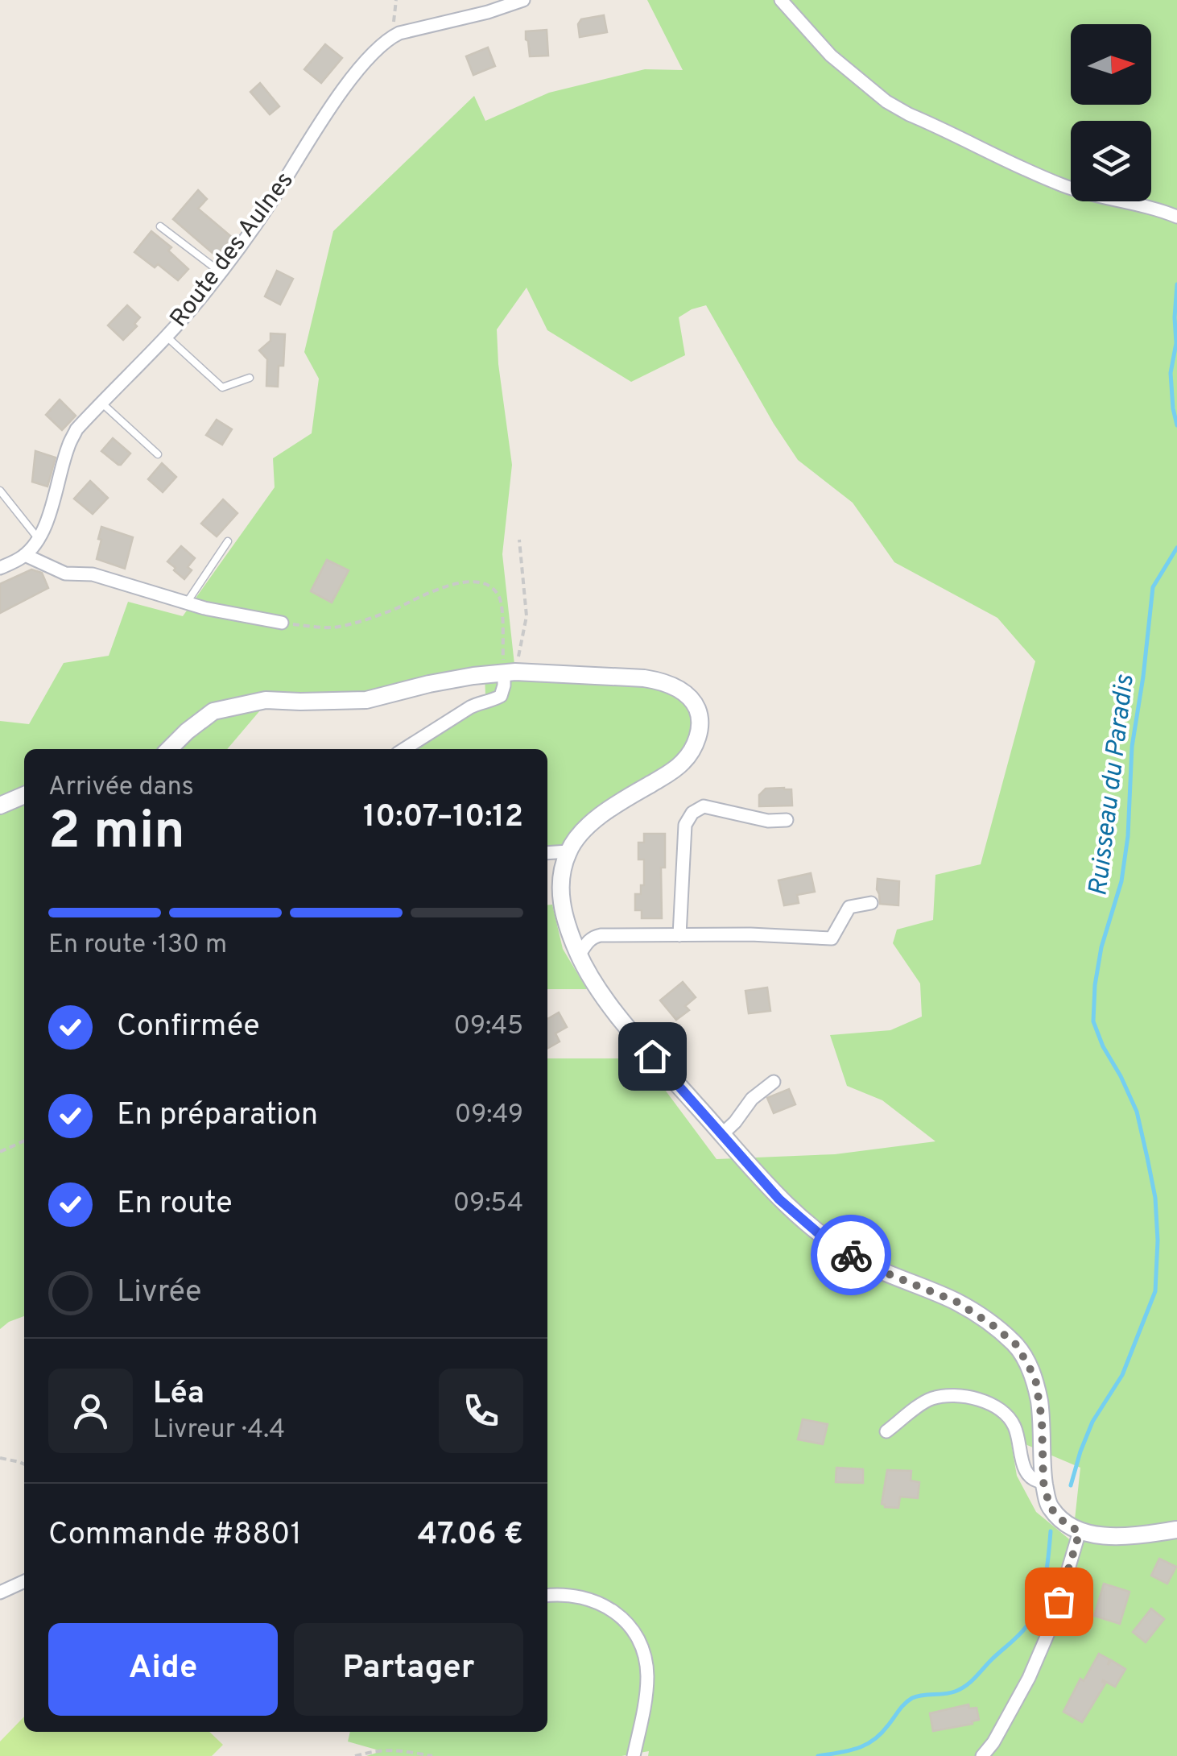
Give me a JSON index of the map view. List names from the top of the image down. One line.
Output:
{"streets":{"street":["Route des Aulnes"]},"water":["Ruisseau du Paradis"],"north":"right","page":{"heading":["2 min","Arrivée dans","10:07–10:12"],"panel":["Léa","Livreur · 4.4","Commande #8801","47.06 €"],"bar":"En route · 130 m","list":[["Confirmée","09:45"],["En préparation","09:49"],["En route","09:54"],"Livrée"],"buttons":["Aide","Partager"]}}
